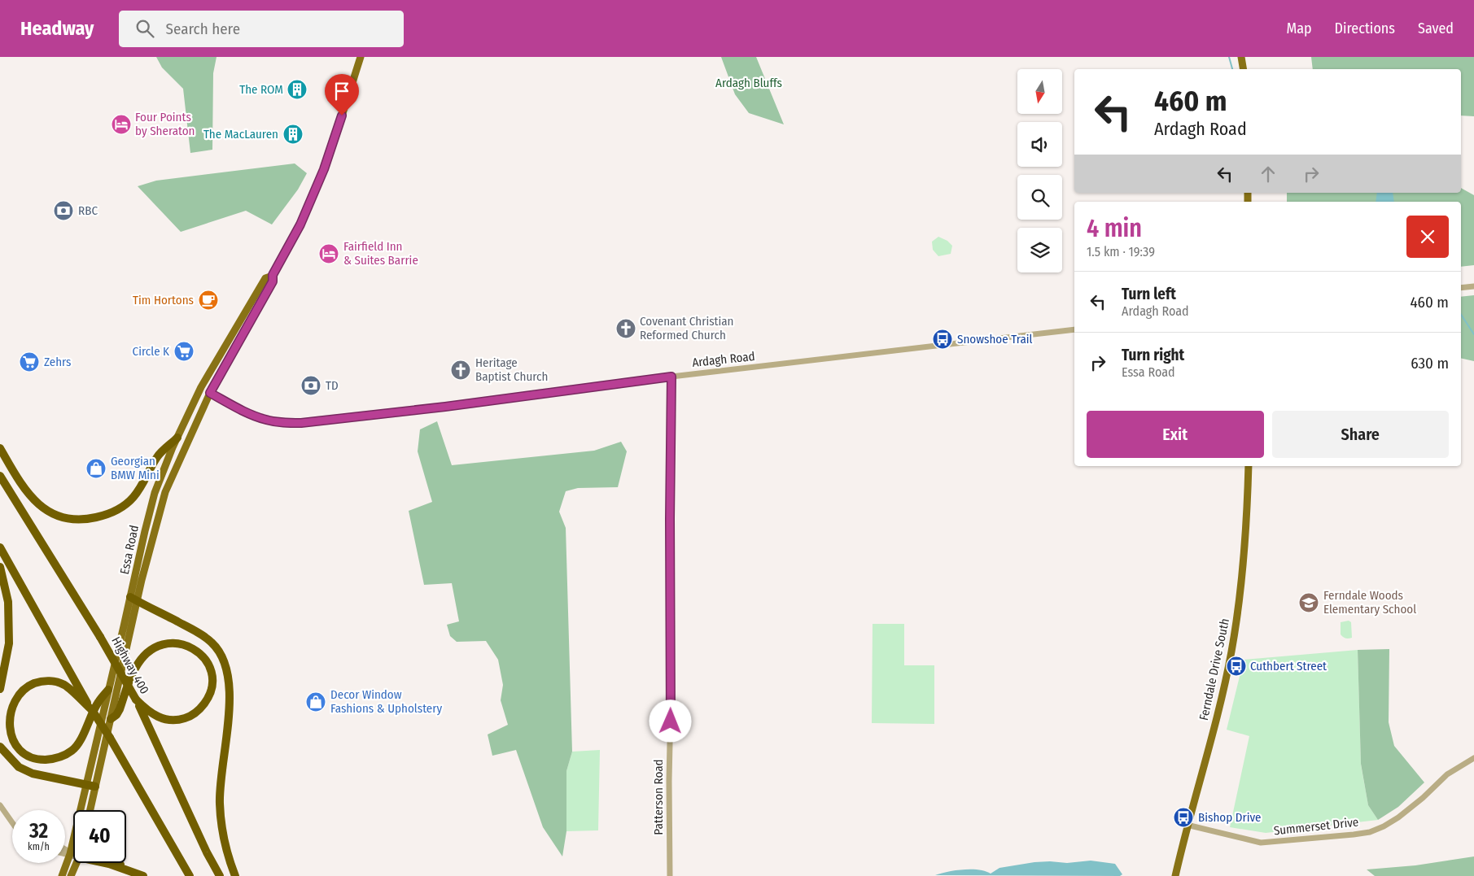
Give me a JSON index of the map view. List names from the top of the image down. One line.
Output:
{"streets":{"highway":["Highway 400"],"main road":["Essa Road","Ferndale Drive South"],"street":["Ardagh Road","Patterson Road","Summerset Drive"]},"crossings":[["Ardagh Road","Essa Road"],["Ardagh Road","Patterson Road"],["Ferndale Drive South","Summerset Drive"]],"parks":["Ardagh Bluffs"],"places":{"building":["The ROM","The MacLauren"],"hotel":["Four Points by Sheraton","Fairfield Inn & Suites Barrie"],"bank":["RBC","TD"],"cafe":["Tim Hortons"],"church":["Covenant Christian Reformed Church","Heritage Baptist Church"],"bus stop":["Snowshoe Trail","Cuthbert Street","Bishop Drive"],"supermarket":["Circle K","Zehrs"],"shop":["Georgian BMW Mini","Decor Window Fashions & Upholstery"],"school or university":["Ferndale Woods Elementary School"]},"north":"bottom","page":{"header":"Headway","search":"Search here","nav":["Map","Directions","Saved"],"turn":["460 m","Ardagh Road"],"heading":["4 min","1.5 km · 19:39"],"list":[{"name":"Turn left","note":"Ardagh Road","value":"460 m"},{"name":"Turn right","note":"Essa Road","value":"630 m"}],"buttons":["Exit","Share"],"speed":"32 km/h","limit":"40"}}
